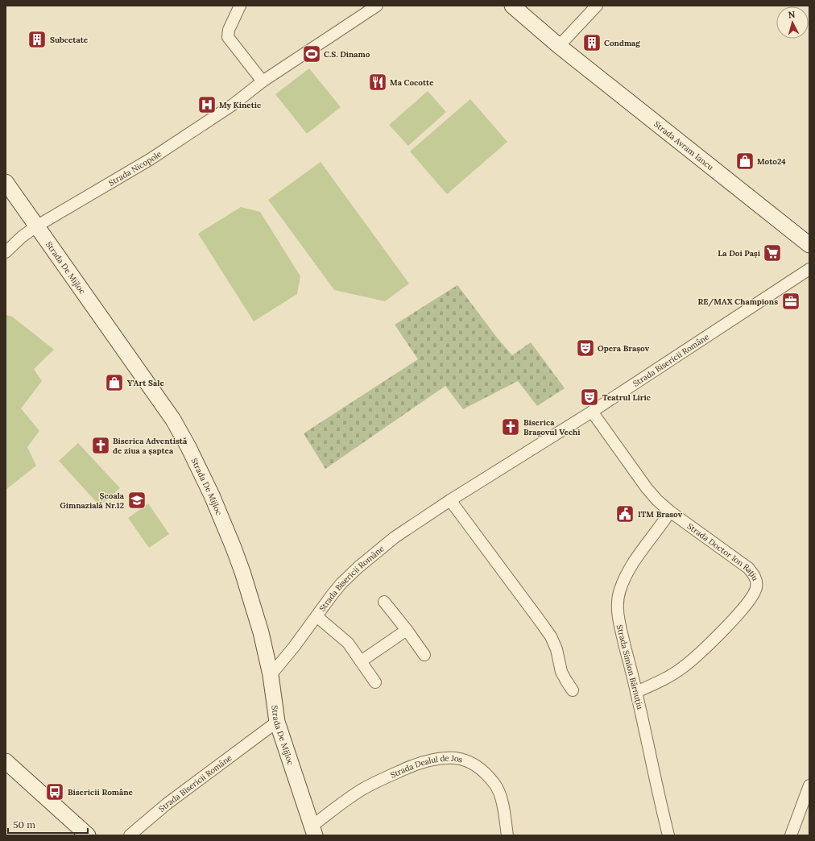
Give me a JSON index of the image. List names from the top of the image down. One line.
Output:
{"streets":{"main road":["Strada Avram Iancu","Strada De Mijloc"],"street":["Strada Nicopole","Strada Bisericii Române","Strada Doctor Ion Rațiu","Strada Simion Bărnuțiu","Strada Dealul de Jos"]},"crossings":[["Strada Nicopole","Strada De Mijloc"],["Strada De Mijloc","Strada Bisericii Române"],["Strada De Mijloc","Strada Dealul de Jos"],["Strada Bisericii Române","Strada Doctor Ion Rațiu"],["Strada Doctor Ion Rațiu","Strada Simion Bărnuțiu"]],"places":{"building":["Subcetate","Condmag"],"sports":["C.S. Dinamo"],"restaurant":["Ma Cocotte"],"hospital":["My Kinetic"],"shop":["Moto24","Y'Art Sale"],"supermarket":["La Doi Pași"],"office":["RE/MAX Champions"],"theatre":["Opera Brașov","Teatrul Liric"],"church":["Biserica Brașovul Vechi","Biserica Adventistă de ziua a șaptea"],"school or university":["Școala Gimnazială Nr.12"],"public building":["ITM Brasov"],"bus stop":["Bisericii Române"]},"scale_bar":"50 m","north":"top"}
